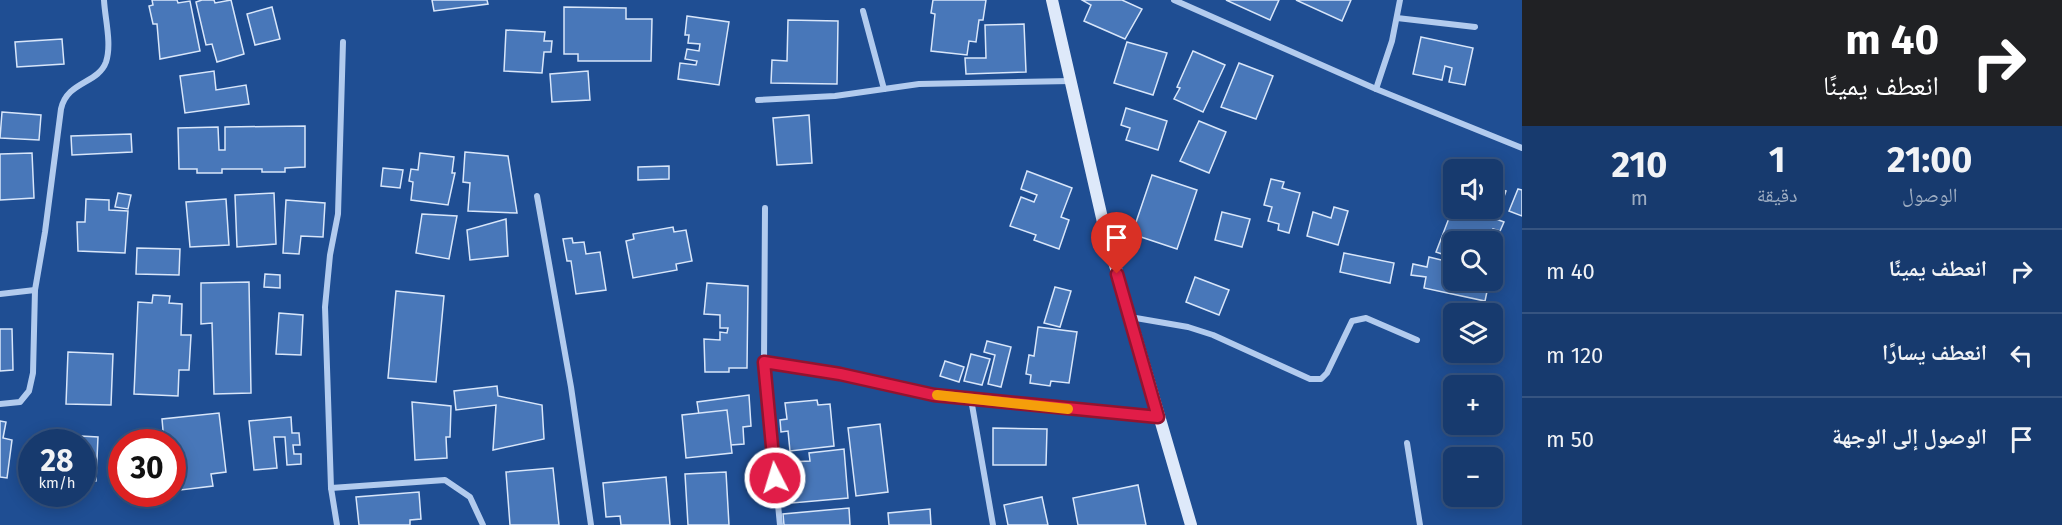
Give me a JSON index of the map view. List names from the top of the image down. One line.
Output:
{"page":{"turn":["40 m","انعطف يمينًا"],"eta":["21:00","الوصول","1","دقيقة","210","m"],"map_buttons":["+","−"],"list":[{"name":"انعطف يمينًا","value":"40 m"},{"name":"انعطف يسارًا","value":"120 m"},{"name":"الوصول إلى الوجهة","value":"50 m"}],"speed":"28 km/h","limit":"30"}}
